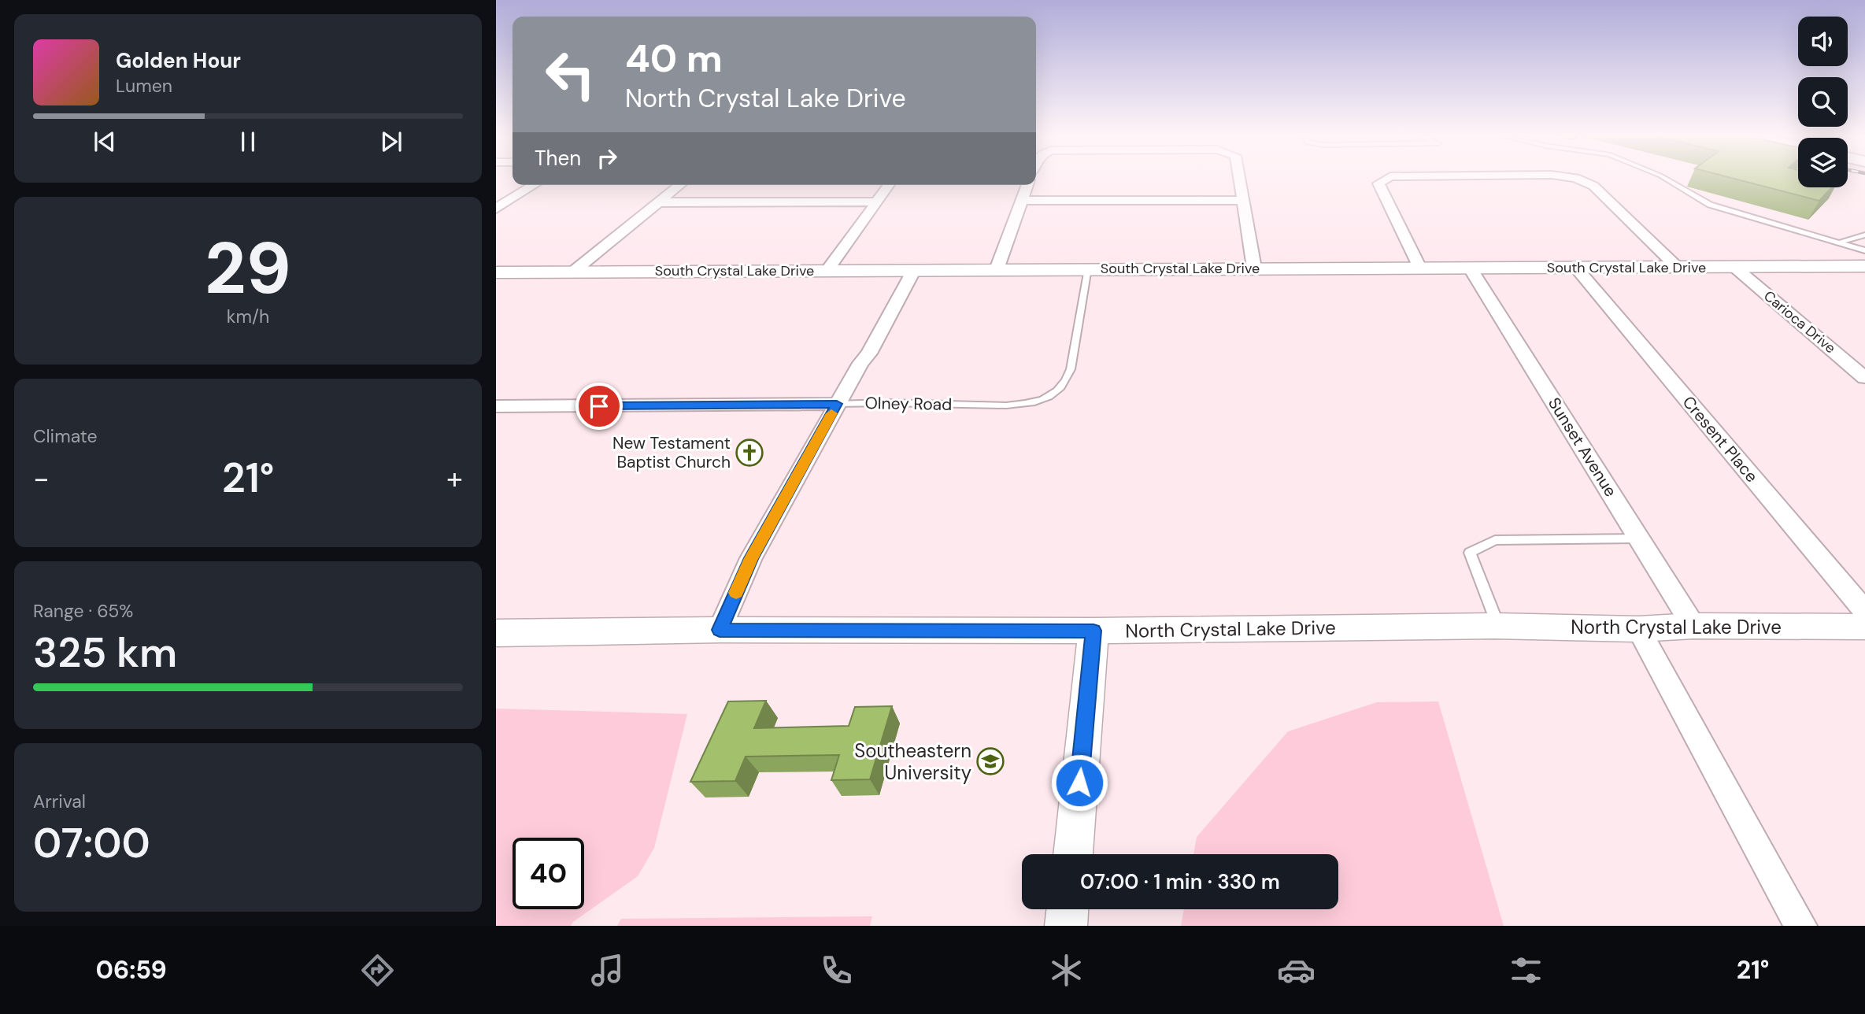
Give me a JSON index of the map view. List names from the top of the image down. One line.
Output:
{"streets":{"street":["South Crystal Lake Drive","Carioca Drive","Olney Road","Cresent Place","Sunset Avenue","North Crystal Lake Drive"]},"crossings":[["South Crystal Lake Drive","Carioca Drive"],["South Crystal Lake Drive","Olney Road"],["South Crystal Lake Drive","Cresent Place"],["South Crystal Lake Drive","Sunset Avenue"],["Sunset Avenue","North Crystal Lake Drive"]],"places":{"church":["New Testament Baptist Church"],"school or university":["Southeastern University"]},"page":{"turn":["40 m","North Crystal Lake Drive"],"song":["Golden Hour","Lumen"],"then":"Then","tile":[["29","km/h"],"Climate",["Range · 65%","325 km"],["Arrival","07:00"]],"heat":["−","21°","+"],"limit":"40","trip":"07:00 · 1 min · 330 m","tabs":["06:59","21°"]}}
